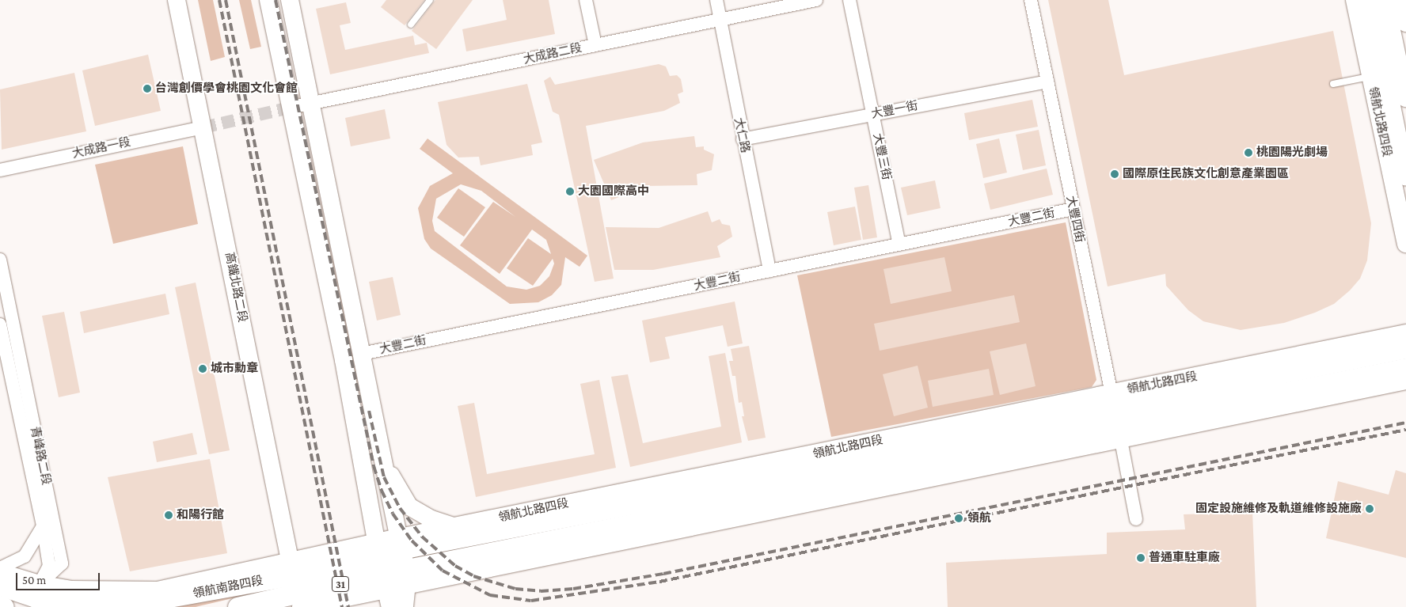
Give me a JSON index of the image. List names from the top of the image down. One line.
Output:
{"streets":{"main road":["領航北路四段","31","領航南路四段"],"street":["大成路二段","大豐一街","大仁路","大成路一段","大豐三街","大豐二街","大豐四街","高鐵北路二段","青峰路二段"]},"crossings":[["大成路二段","大仁路"],["大豐一街","大仁路"],["大豐一街","大豐三街"],["大豐一街","大豐四街"],["領航北路四段","大豐四街"],["領航北路四段","高鐵北路二段"],["領航北路四段","領航南路四段"],["大仁路","大豐二街"],["大成路一段","高鐵北路二段"],["大豐三街","大豐二街"],["大豐二街","大豐四街"],["高鐵北路二段","領航南路四段"],["青峰路二段","領航南路四段"]],"places":["台灣創價學會桃園文化會館","桃園陽光劇場","國際原住民族文化創意產業園區","大園國際高中","城市勳章","固定設施維修及軌道維修設施廠","和陽行館","領航","普通車駐車廠"],"scale_bar":"50 m"}
